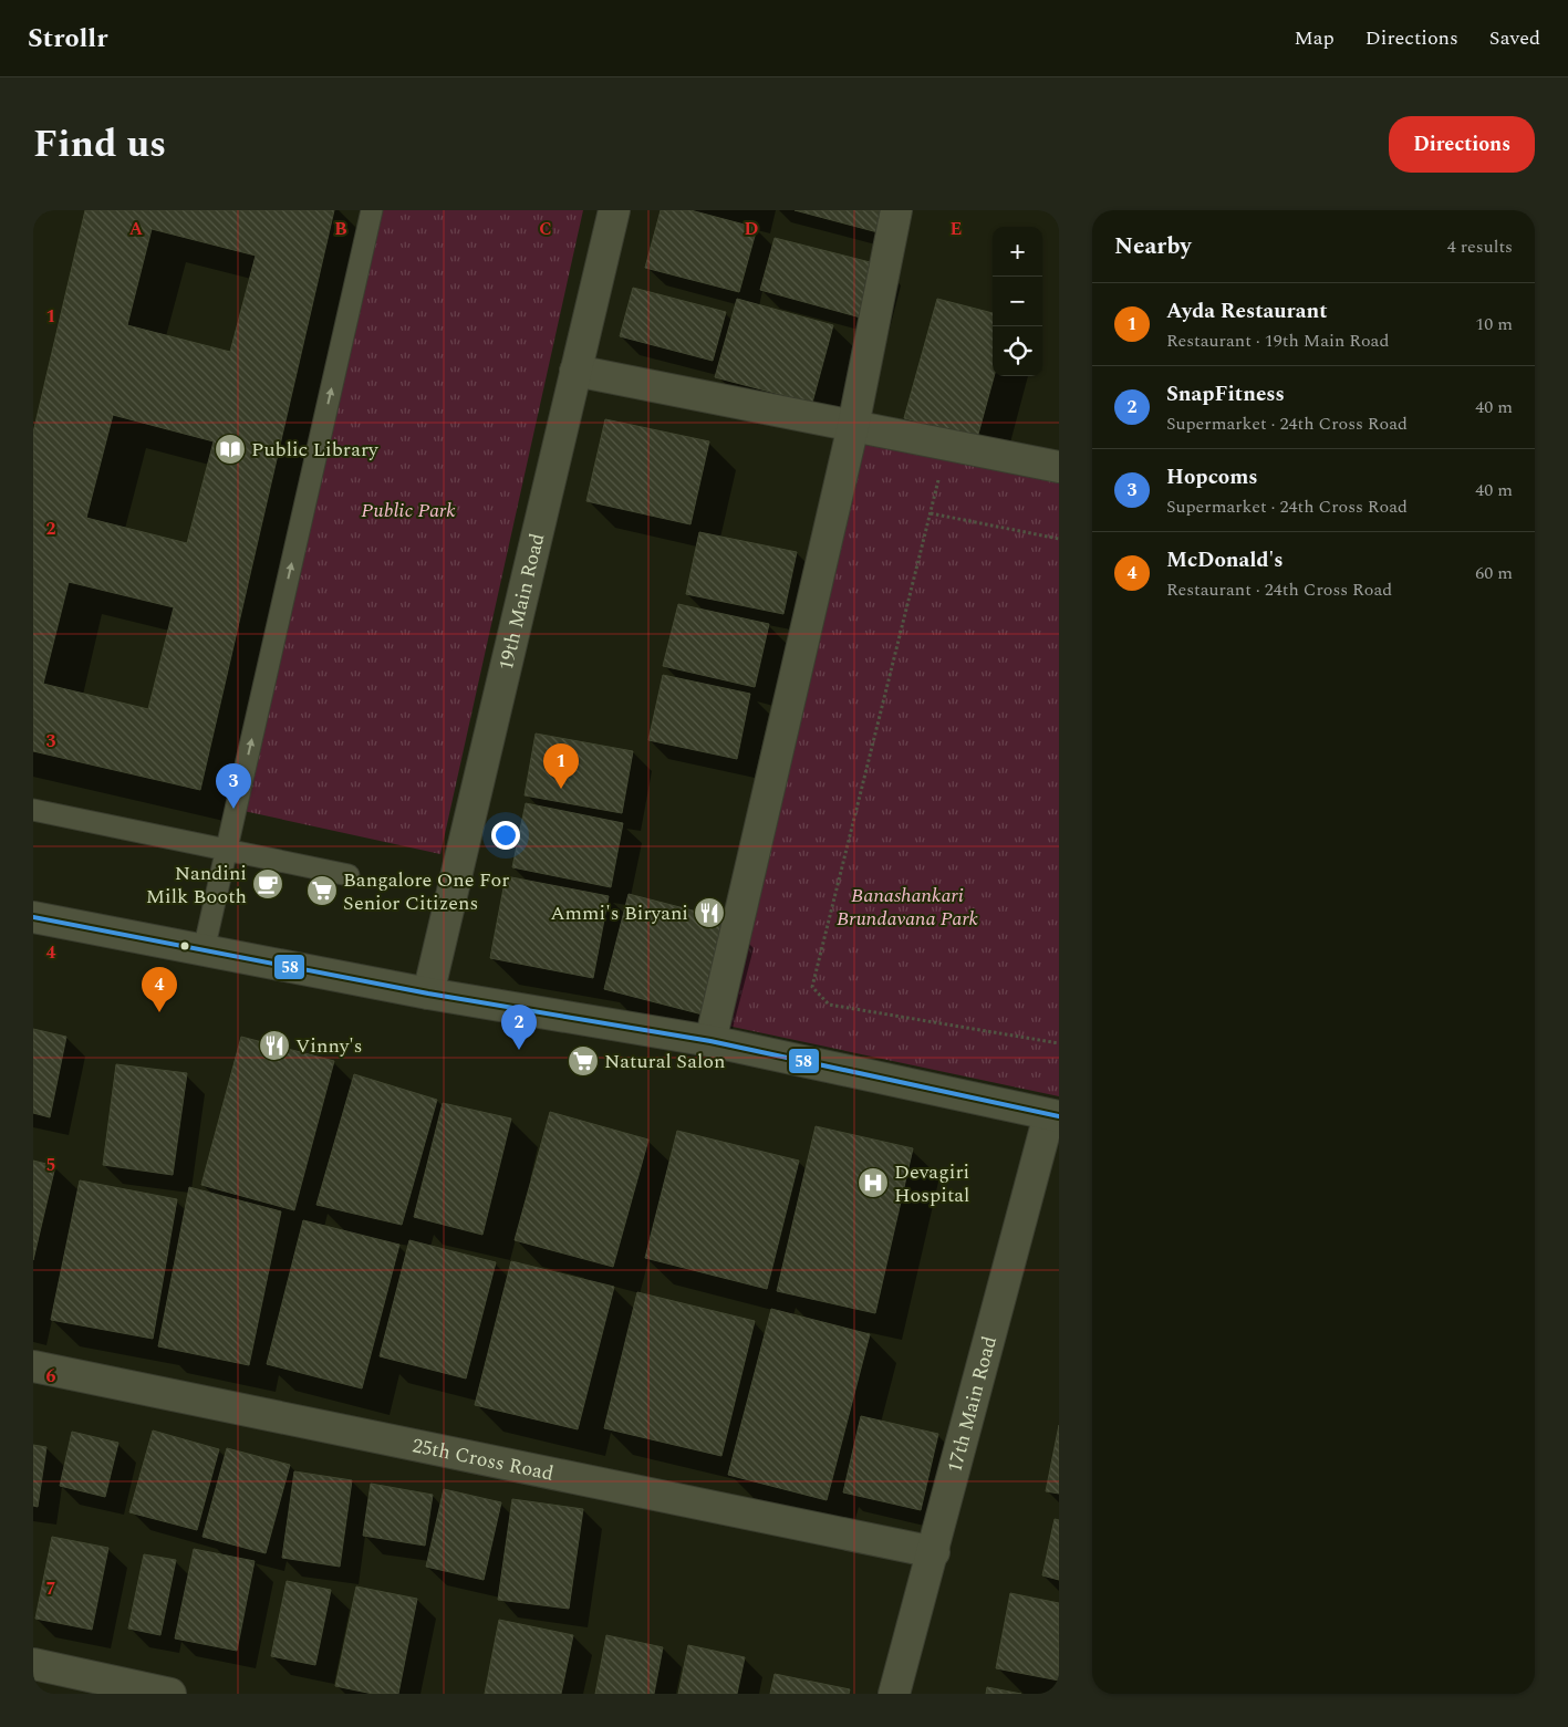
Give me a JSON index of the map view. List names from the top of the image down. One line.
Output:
{"streets":{"street":["19th Main Road","17th Main Road","25th Cross Road"]},"crossings":[["17th Main Road","25th Cross Road"]],"parks":["Public Park","Banashankari Brundavana Park"],"places":{"library":["Public Library"],"cafe":["Nandini Milk Booth"],"supermarket":["Bangalore One For Senior Citizens","Natural Salon"],"restaurant":["Ammi's Biryani","Vinny's"],"hospital":["Devagiri Hospital"]},"lines":["transit line 58"],"page":{"header":"Strollr","nav":["Map","Directions","Saved"],"title":"Find us","buttons":"Directions","heading":["Nearby","4 results"],"map_buttons":["+","−"],"list":[{"mark":"1","name":"Ayda Restaurant","note":"Restaurant · 19th Main Road","value":"10 m"},{"mark":"2","name":"SnapFitness","note":"Supermarket · 24th Cross Road","value":"40 m"},{"mark":"3","name":"Hopcoms","note":"Supermarket · 24th Cross Road","value":"40 m"},{"mark":"4","name":"McDonald's","note":"Restaurant · 24th Cross Road","value":"60 m"}],"pins":["1","3","4","2"]},"grid":{"columns":["A","B","C","D","E"],"rows":["1","2","3","4","5","6","7"]}}
